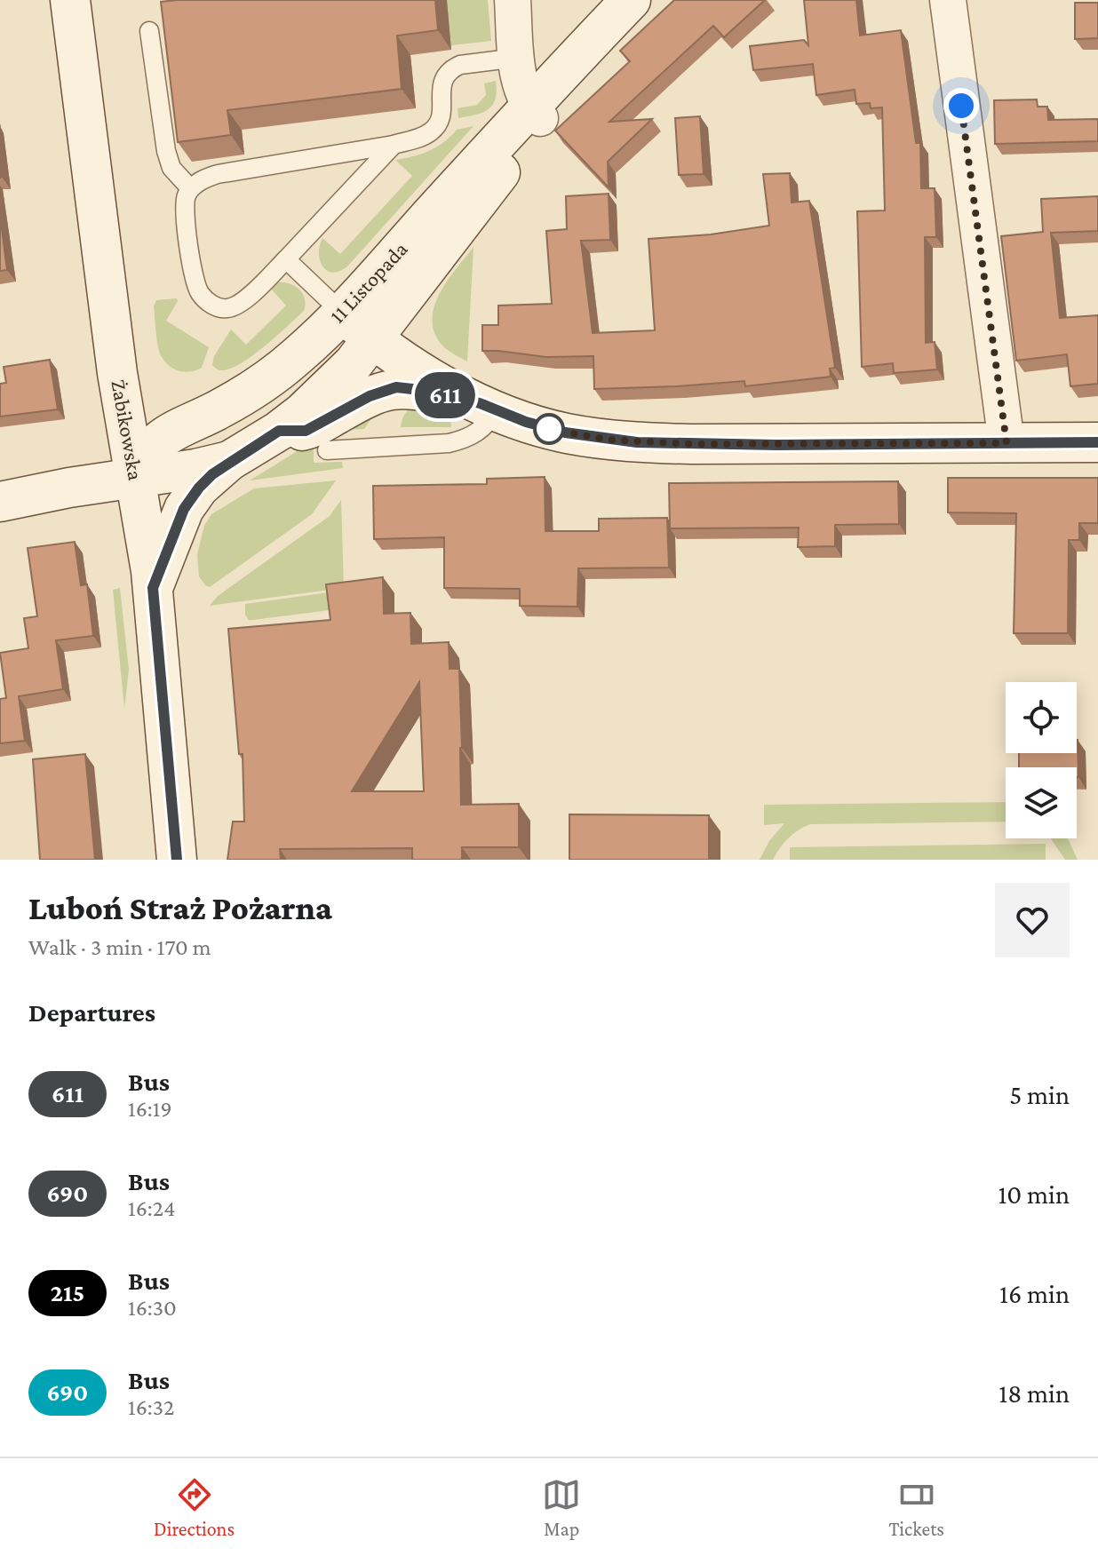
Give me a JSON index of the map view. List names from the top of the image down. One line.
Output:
{"streets":{"street":["11 Listopada","Żabikowska"]},"crossings":[["11 Listopada","Żabikowska"]],"lines":["bus line 611"],"page":{"on_map":"611","heading":[["Luboń Straż Pożarna","Walk · 3 min · 170 m"],"Departures"],"list":[{"mark":"611","name":"Bus","note":"16:19","value":"5 min"},{"mark":"690","name":"Bus","note":"16:24","value":"10 min"},{"mark":"215","name":"Bus","note":"16:30","value":"16 min"},{"mark":"690","name":"Bus","note":"16:32","value":"18 min"}],"tabs":["Directions","Map","Tickets"]}}
